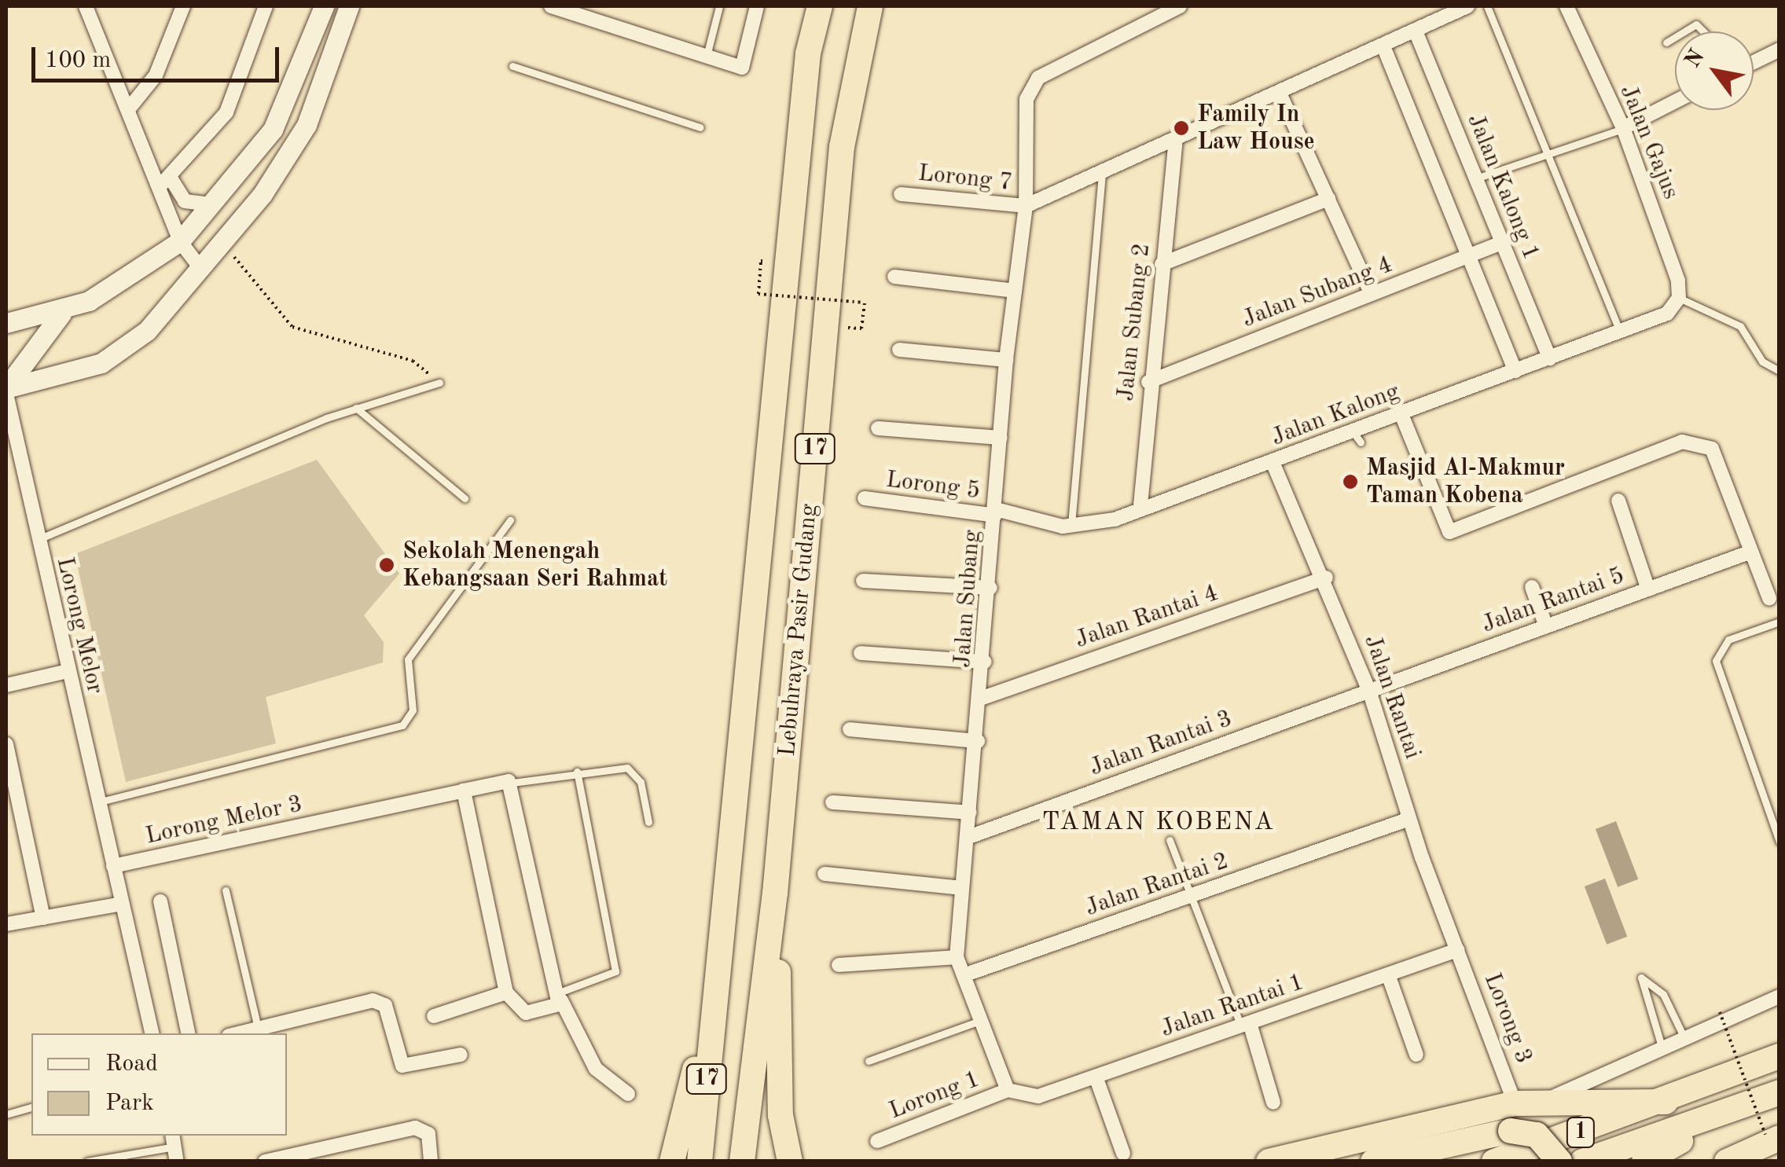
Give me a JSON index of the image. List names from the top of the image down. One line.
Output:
{"streets":{"highway":["17","Lebuhraya Pasir Gudang","1"],"street":["Jalan Gajus","Lorong 7","Jalan Kalong 1","Jalan Subang 4","Jalan Subang 2","Jalan Kalong","Lorong 5","Jalan Subang","Jalan Rantai 5","Jalan Rantai 4","Lorong Melor","Jalan Rantai","Jalan Rantai 3","Lorong Melor 3","Jalan Rantai 2","Jalan Rantai 1","Lorong 3","Lorong 1"]},"crossings":[["Jalan Gajus","Jalan Kalong"],["Lorong 7","Jalan Subang"],["Jalan Kalong 1","Jalan Subang 4"],["Jalan Kalong 1","Jalan Kalong"],["Jalan Subang 4","Jalan Subang 2"],["Jalan Subang 2","Jalan Kalong"],["Jalan Kalong","Lorong 5"],["Jalan Kalong","Jalan Subang"],["Jalan Kalong","Jalan Rantai"],["Lorong 5","Jalan Subang"],["Jalan Subang","Jalan Rantai 4"],["Jalan Subang","Jalan Rantai 3"],["Jalan Subang","Jalan Rantai 2"],["Jalan Subang","Jalan Rantai 1"],["Jalan Subang","Lorong 1"],["Jalan Rantai 5","Jalan Rantai"],["Jalan Rantai 5","Jalan Rantai 3"],["Jalan Rantai 4","Jalan Rantai"],["Lorong Melor","Lorong Melor 3"],["Jalan Rantai","Jalan Rantai 3"],["Jalan Rantai","Jalan Rantai 2"],["Jalan Rantai","Jalan Rantai 1"],["Jalan Rantai","Lorong 3"],["Jalan Rantai 1","Lorong 3"],["Jalan Rantai 1","Lorong 1"]],"districts":["TAMAN KOBENA"],"places":["Family In Law House","Masjid Al-Makmur Taman Kobena","Sekolah Menengah Kebangsaan Seri Rahmat"],"legend":["Road","Park"],"scale_bar":"100 m","north":"top left"}
